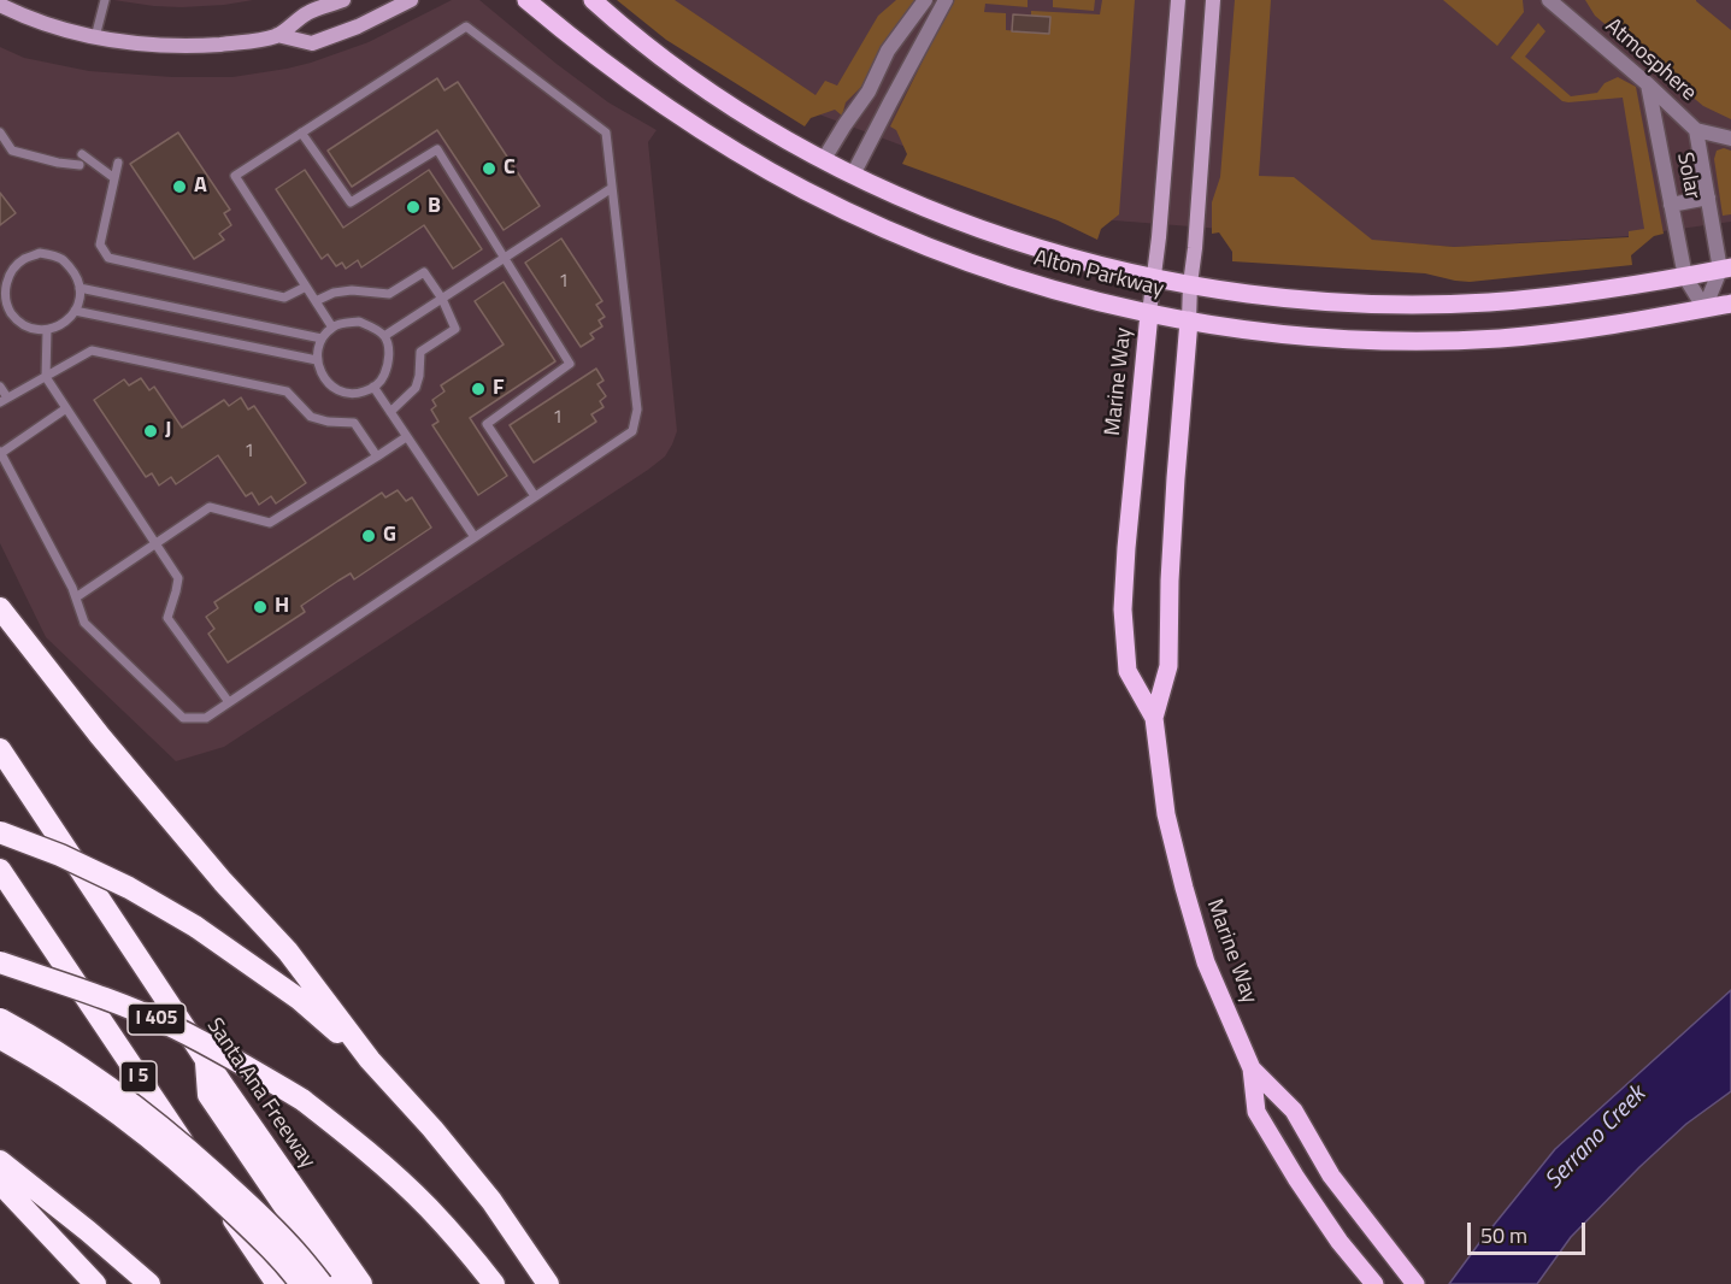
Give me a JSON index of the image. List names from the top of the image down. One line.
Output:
{"streets":{"highway":["I 405","I 5","Santa Ana Freeway"],"main road":["Alton Parkway","Marine Way"],"street":["Atmosphere","Solar"]},"crossings":[["Atmosphere","Solar"],["Solar","Alton Parkway"],["Alton Parkway","Marine Way"]],"water":["Serrano Creek"],"places":["C","A","B","F","J","G","H"],"house_numbers":["1","1","1"],"scale_bar":"50 m"}
